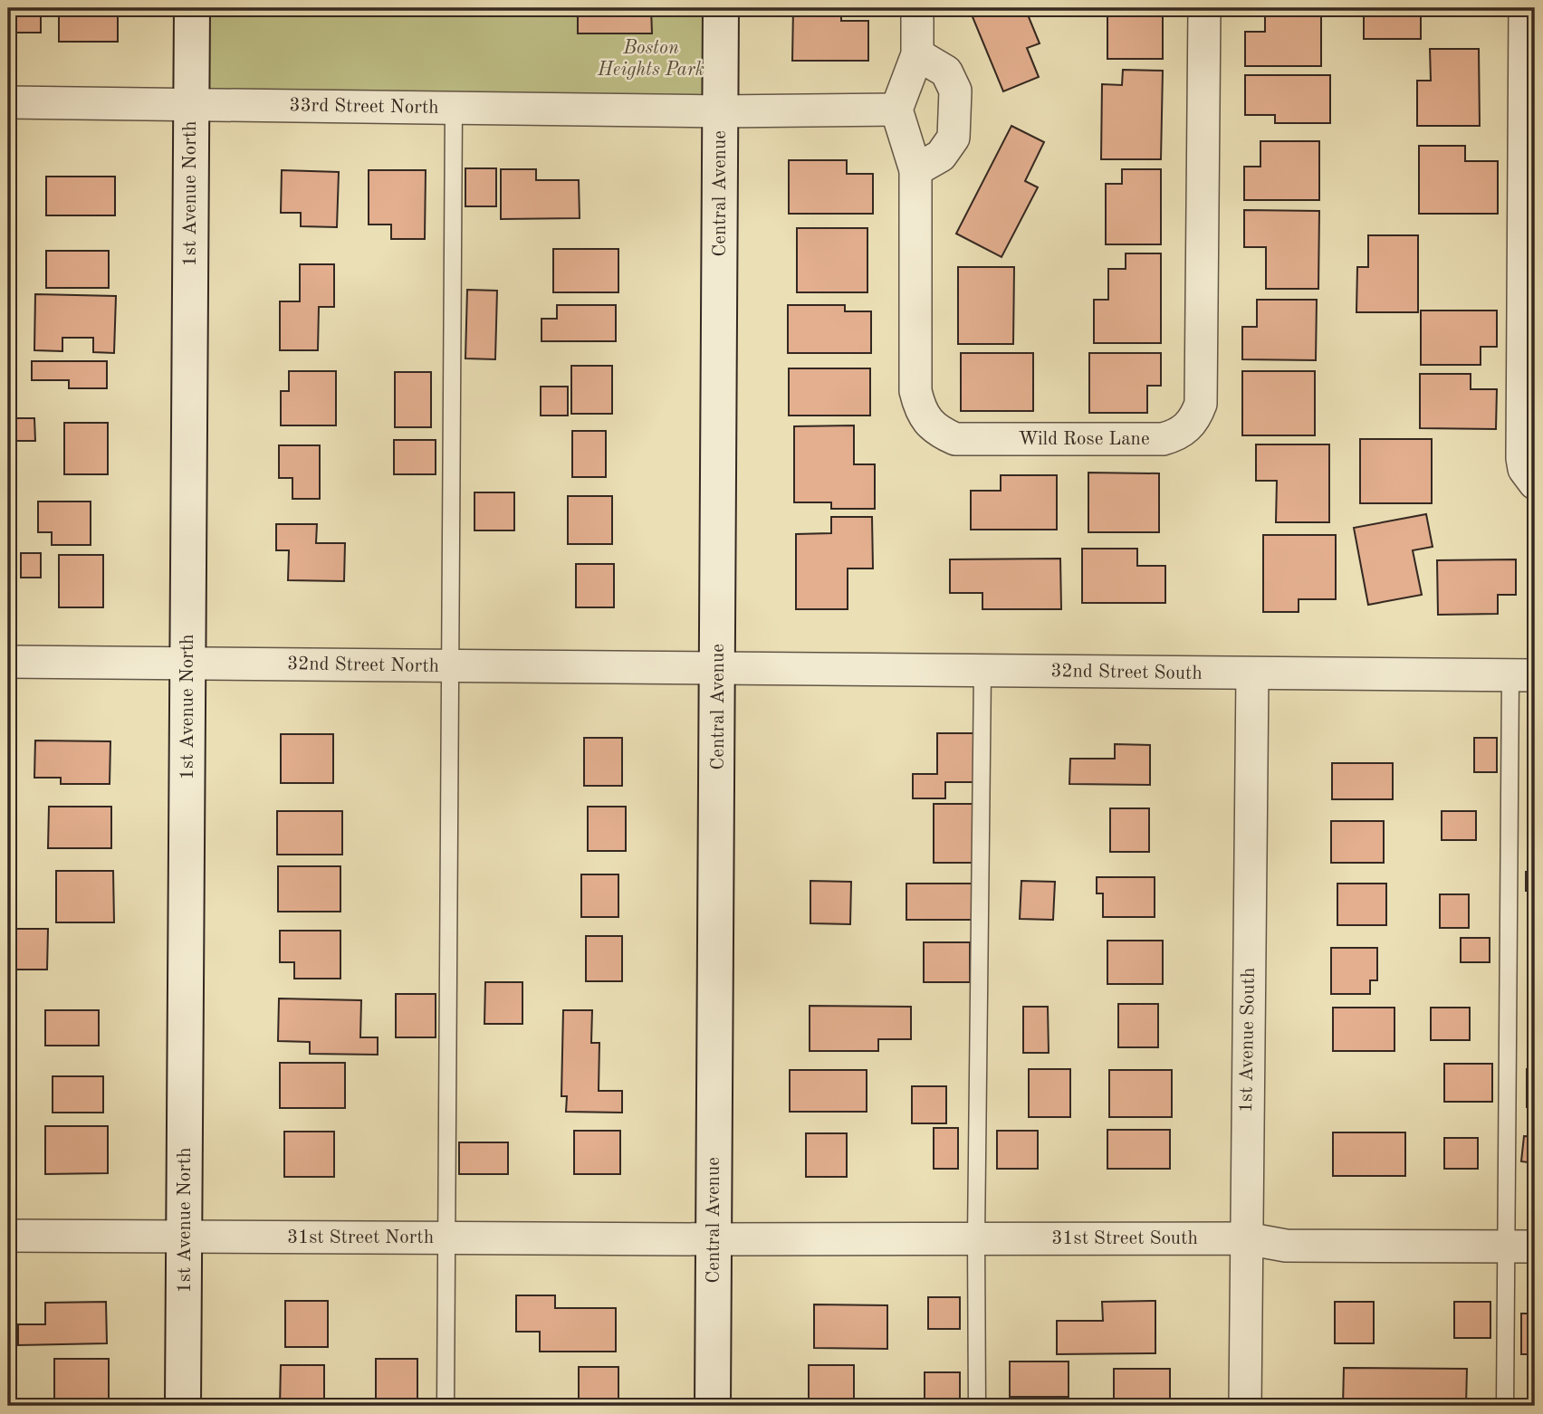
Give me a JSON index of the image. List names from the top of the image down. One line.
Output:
{"streets":{"main road":["1st Avenue North","Central Avenue"],"street":["33rd Street North","Wild Rose Lane","32nd Street North","32nd Street South","1st Avenue South","31st Street North","31st Street South"]},"crossings":[["33rd Street North","1st Avenue North"],["33rd Street North","Central Avenue"],["1st Avenue North","32nd Street North"],["1st Avenue North","31st Street North"],["Central Avenue","32nd Street North"],["Central Avenue","32nd Street South"],["Central Avenue","31st Street North"],["Central Avenue","31st Street South"],["32nd Street North","32nd Street South"],["32nd Street South","1st Avenue South"],["1st Avenue South","31st Street South"],["31st Street North","31st Street South"]],"parks":["Boston Heights Park"]}
